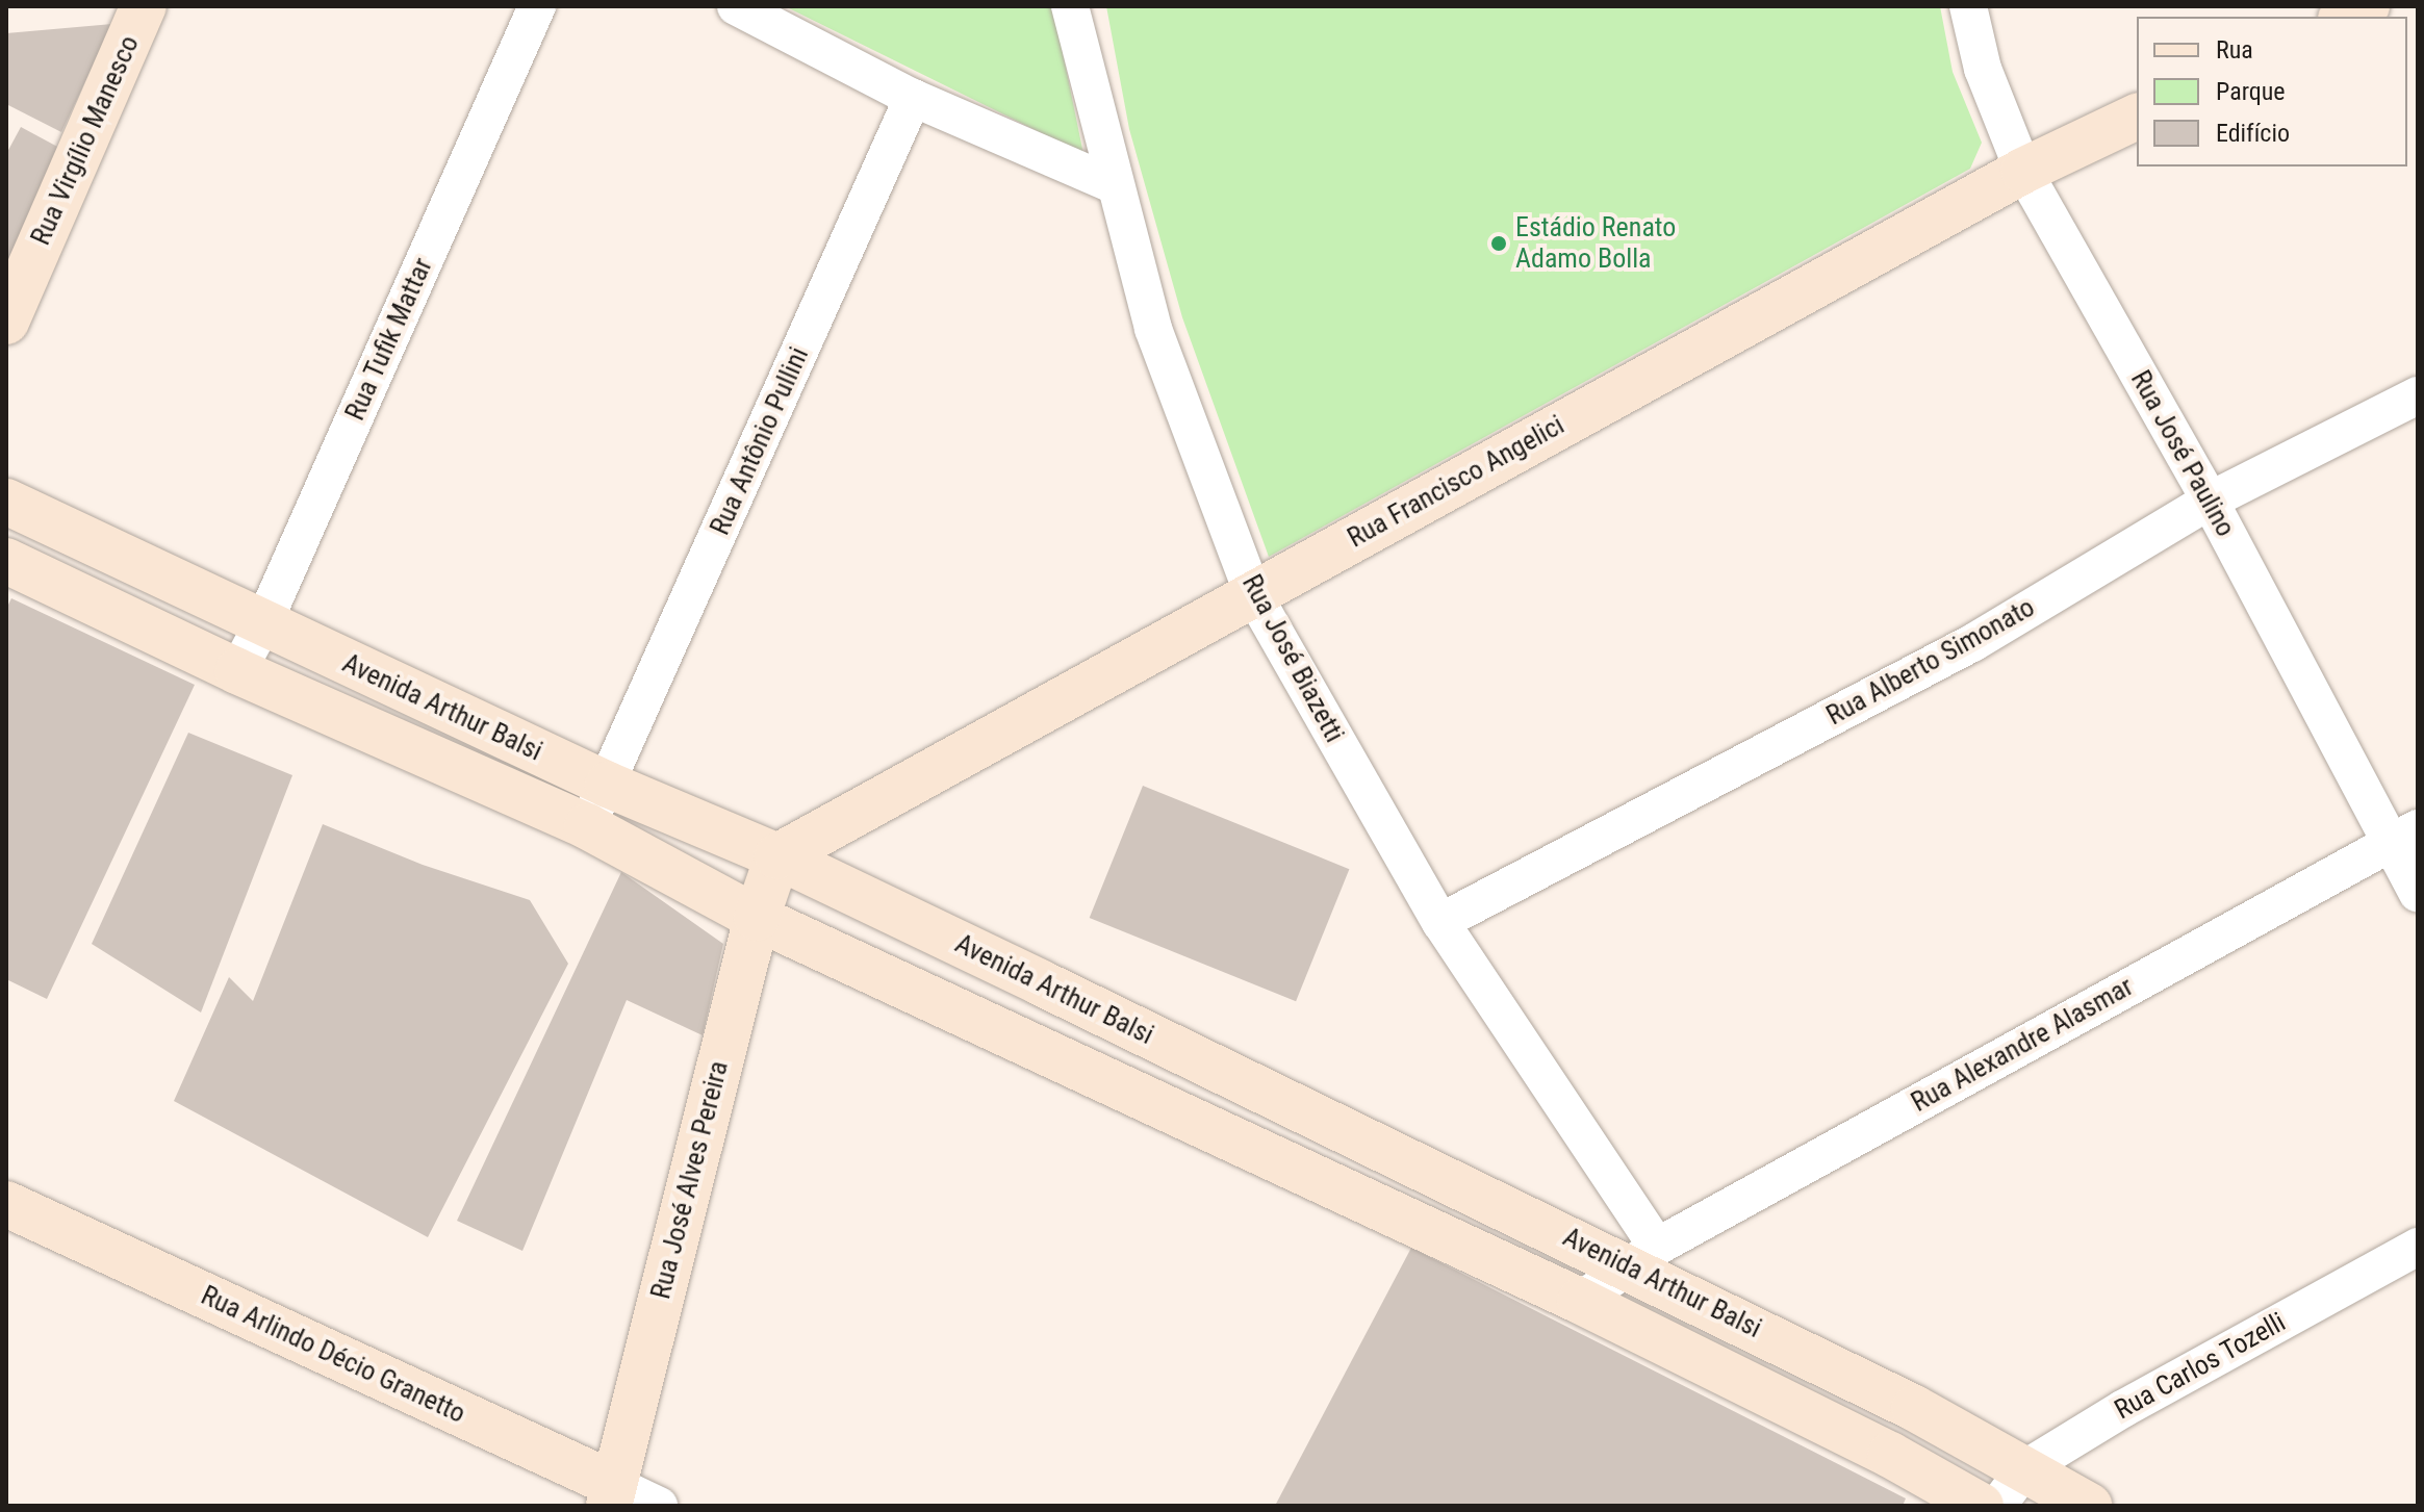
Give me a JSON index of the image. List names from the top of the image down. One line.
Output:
{"streets":{"main road":["Rua Virgílio Manesco","Rua Francisco Angelici","Avenida Arthur Balsi","Rua José Alves Pereira","Rua Arlindo Décio Granetto"],"street":["Rua Tufik Mattar","Rua Antônio Pullini","Rua José Paulino","Rua José Biazetti","Rua Alberto Simonato","Rua Alexandre Alasmar","Rua Carlos Tozelli"]},"crossings":[["Rua Tufik Mattar","Avenida Arthur Balsi"],["Rua Antônio Pullini","Avenida Arthur Balsi"],["Rua José Paulino","Rua Francisco Angelici"],["Rua José Paulino","Rua Alberto Simonato"],["Rua José Paulino","Rua Alexandre Alasmar"],["Rua Francisco Angelici","Rua José Biazetti"],["Rua Francisco Angelici","Avenida Arthur Balsi"],["Rua Francisco Angelici","Rua José Alves Pereira"],["Rua José Biazetti","Rua Alberto Simonato"],["Rua José Biazetti","Avenida Arthur Balsi"],["Rua José Biazetti","Rua Alexandre Alasmar"],["Avenida Arthur Balsi","Rua Alexandre Alasmar"],["Avenida Arthur Balsi","Rua José Alves Pereira"],["Avenida Arthur Balsi","Rua Carlos Tozelli"],["Rua José Alves Pereira","Rua Arlindo Décio Granetto"]],"places":["Estádio Renato Adamo Bolla"],"legend":["Rua","Parque","Edifício"]}
